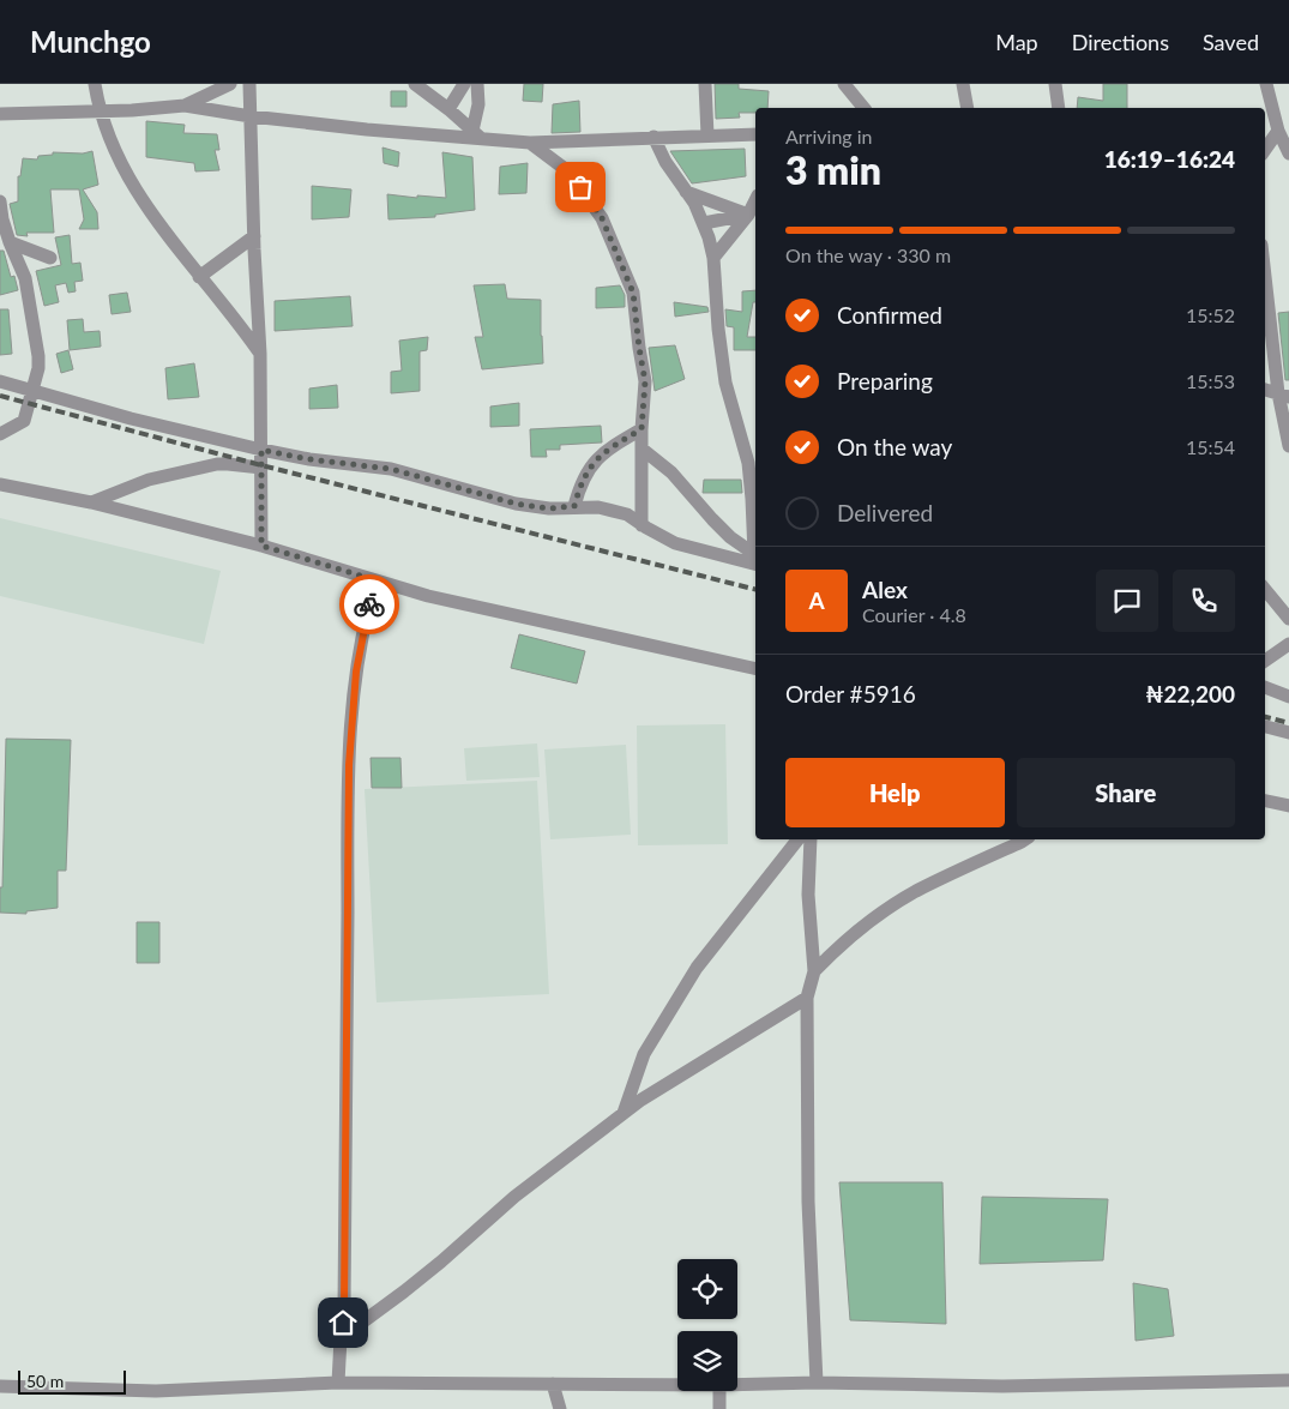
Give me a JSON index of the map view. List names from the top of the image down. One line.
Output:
{"scale_bar":"50 m","page":{"header":"Munchgo","nav":["Map","Directions","Saved"],"heading":["3 min","Arriving in","16:19–16:24"],"panel":["Alex","Courier · 4.8","Order #5916","₦22,200"],"bar":"On the way · 330 m","list":[["Confirmed","15:52"],["Preparing","15:53"],["On the way","15:54"],"Delivered"],"round":"A","buttons":["Help","Share"],"scale":"50 m"}}
